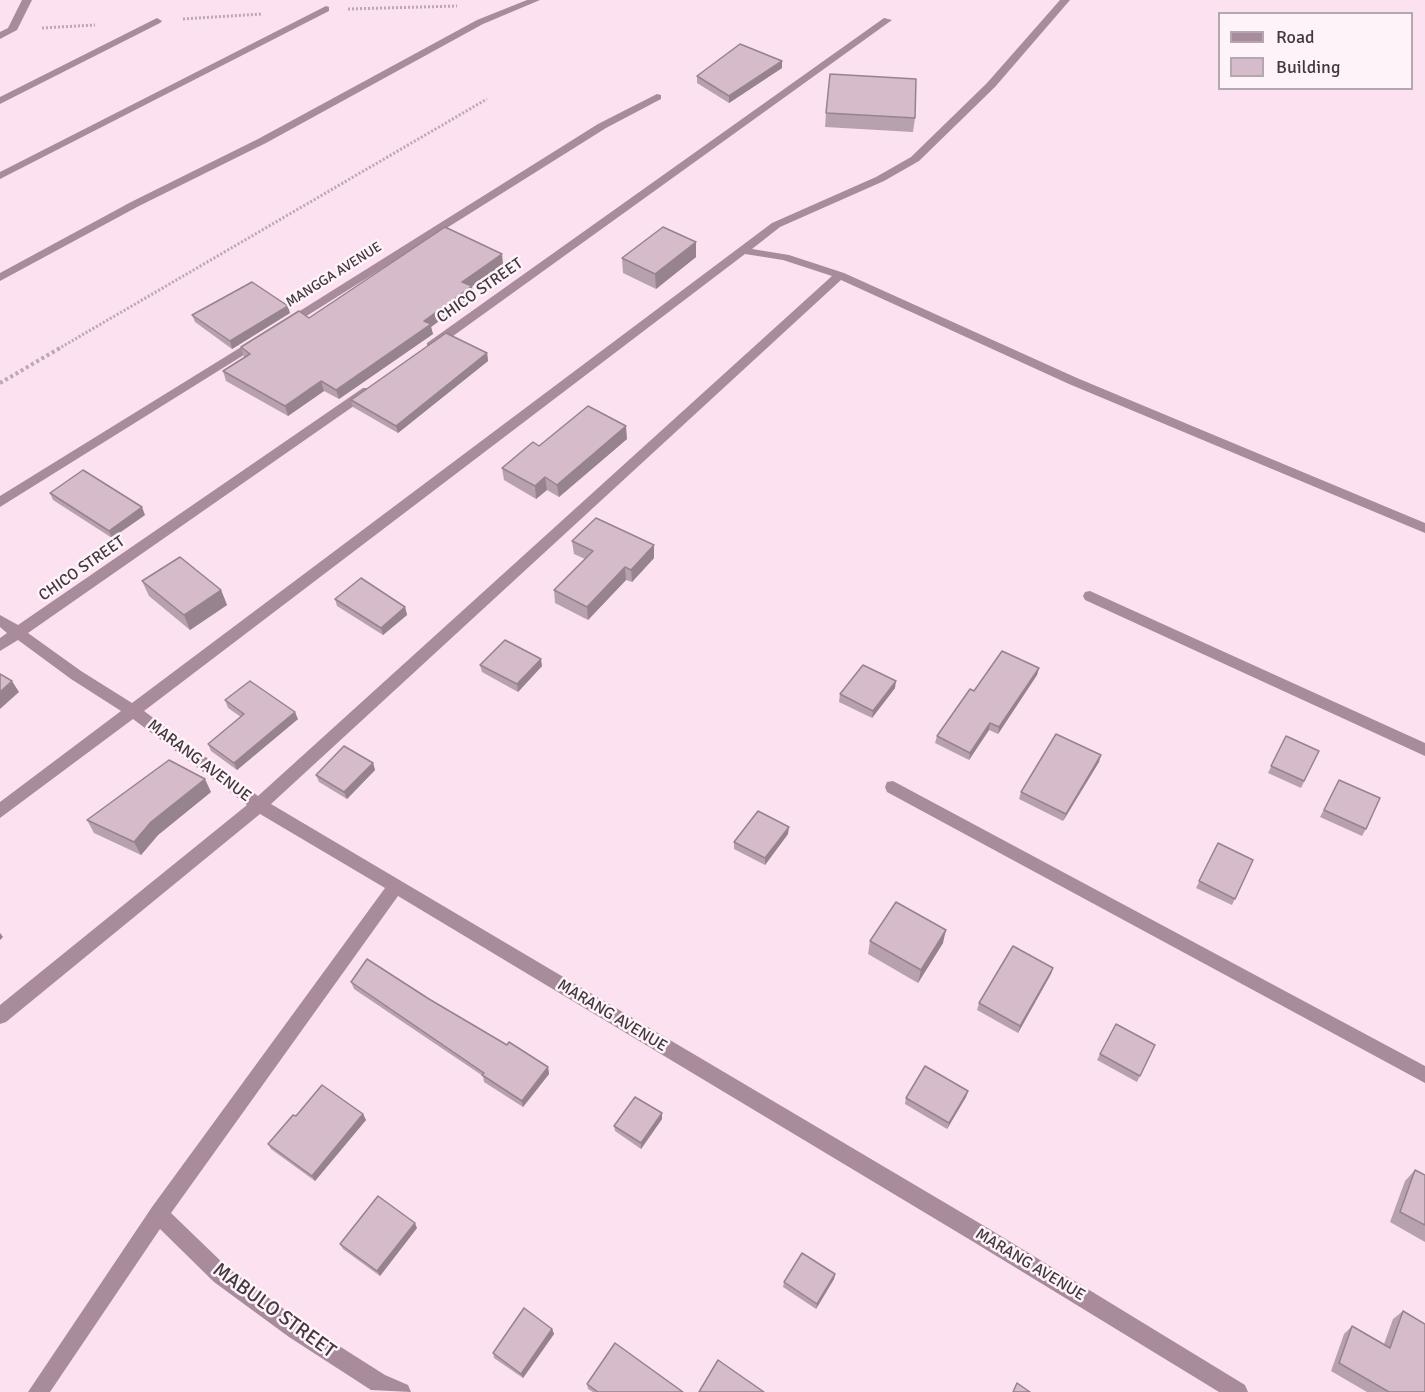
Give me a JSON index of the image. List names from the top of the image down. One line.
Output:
{"streets":{"street":["MANGGA AVENUE","CHICO STREET","MARANG AVENUE","MABULO STREET"]},"crossings":[["CHICO STREET","MARANG AVENUE"]],"legend":["Road","Building"]}
